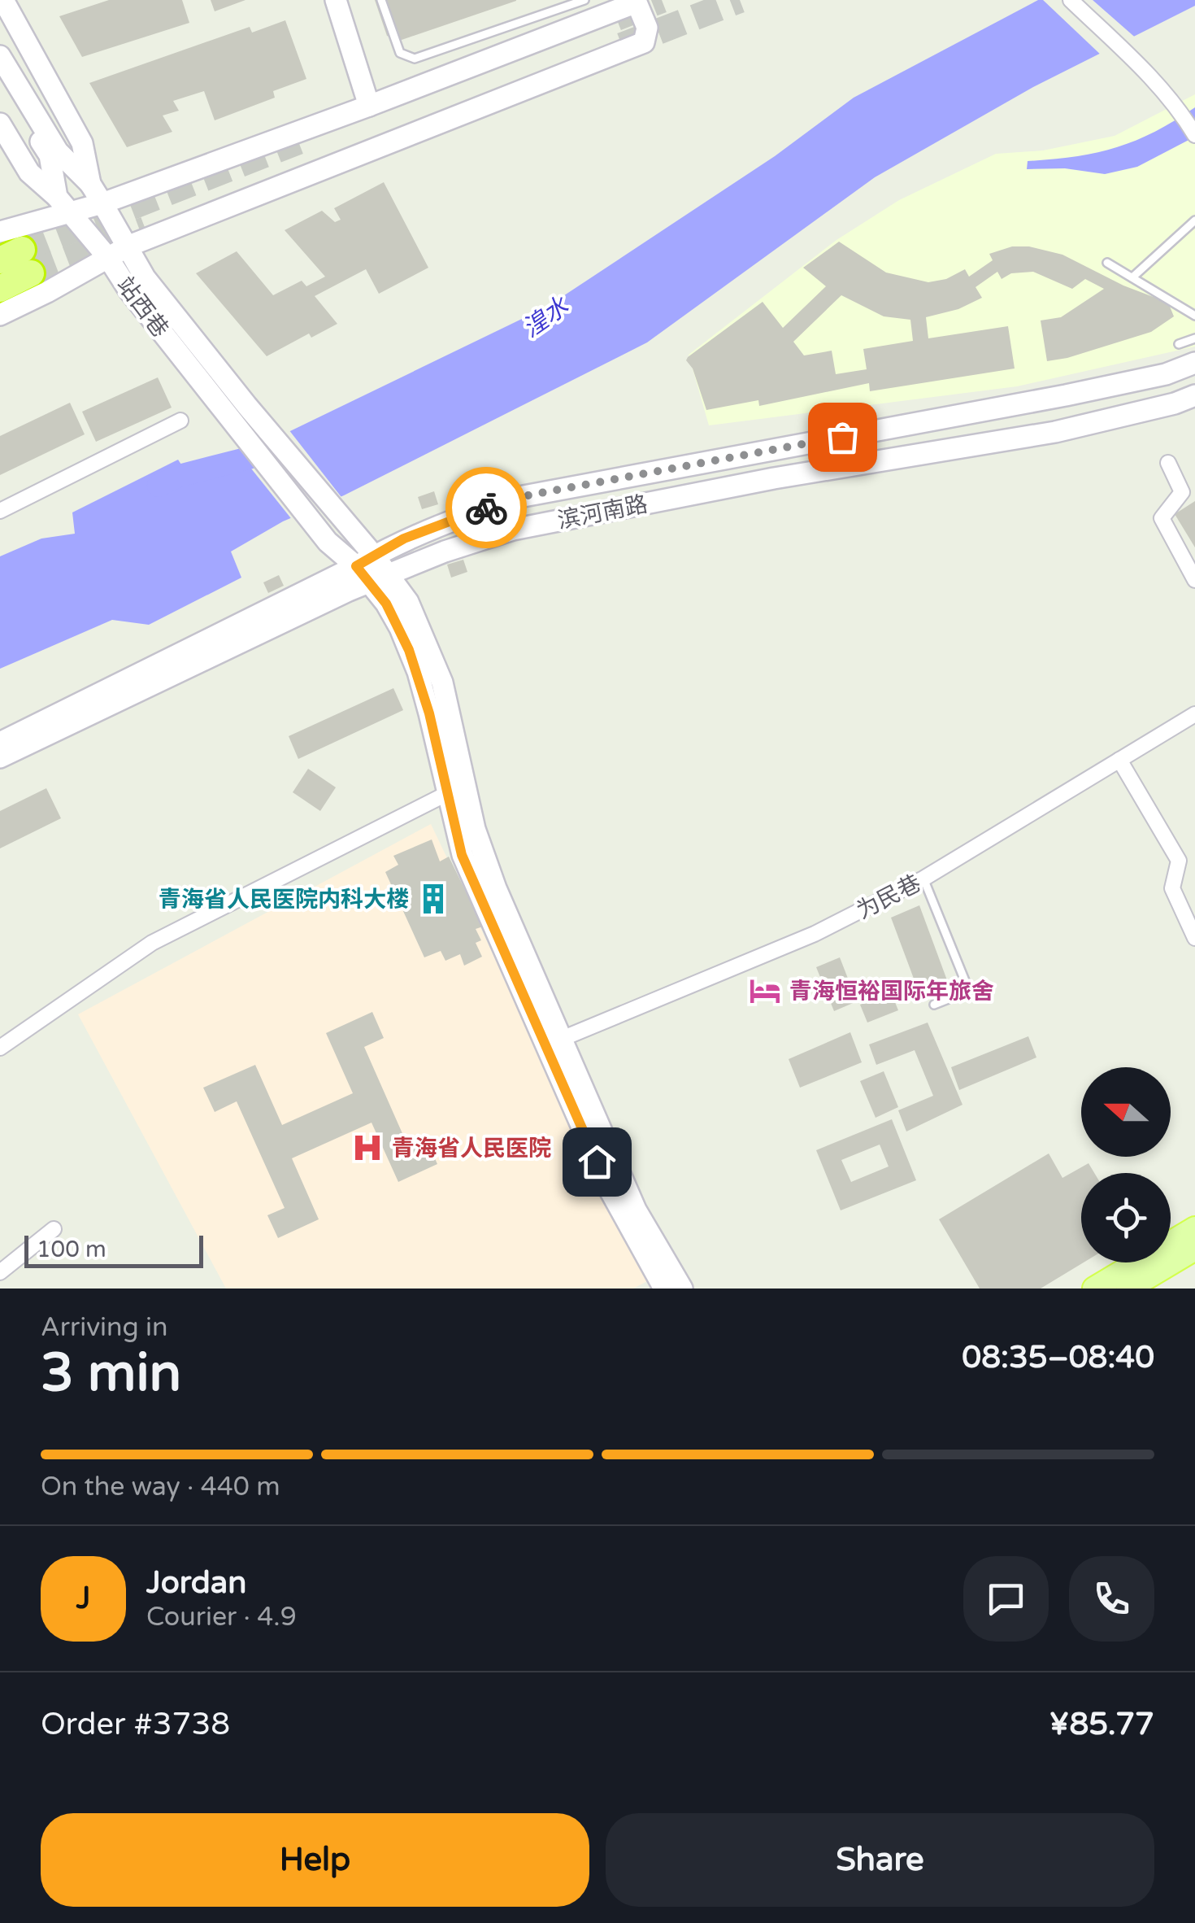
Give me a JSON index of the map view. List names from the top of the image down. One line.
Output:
{"streets":{"main road":["站西巷","滨河南路"],"street":["为民巷"]},"water":["湟水"],"places":{"building":["青海省人民医院内科大楼"],"hotel":["青海恒裕国际年旅舍"],"hospital":["青海省人民医院"]},"scale_bar":"100 m","north":"left","page":{"scale":"100 m","heading":["3 min","Arriving in","08:35–08:40"],"panel":["Jordan","Courier · 4.9","Order #3738","¥85.77"],"bar":"On the way · 440 m","round":"J","buttons":["Help","Share"]}}
